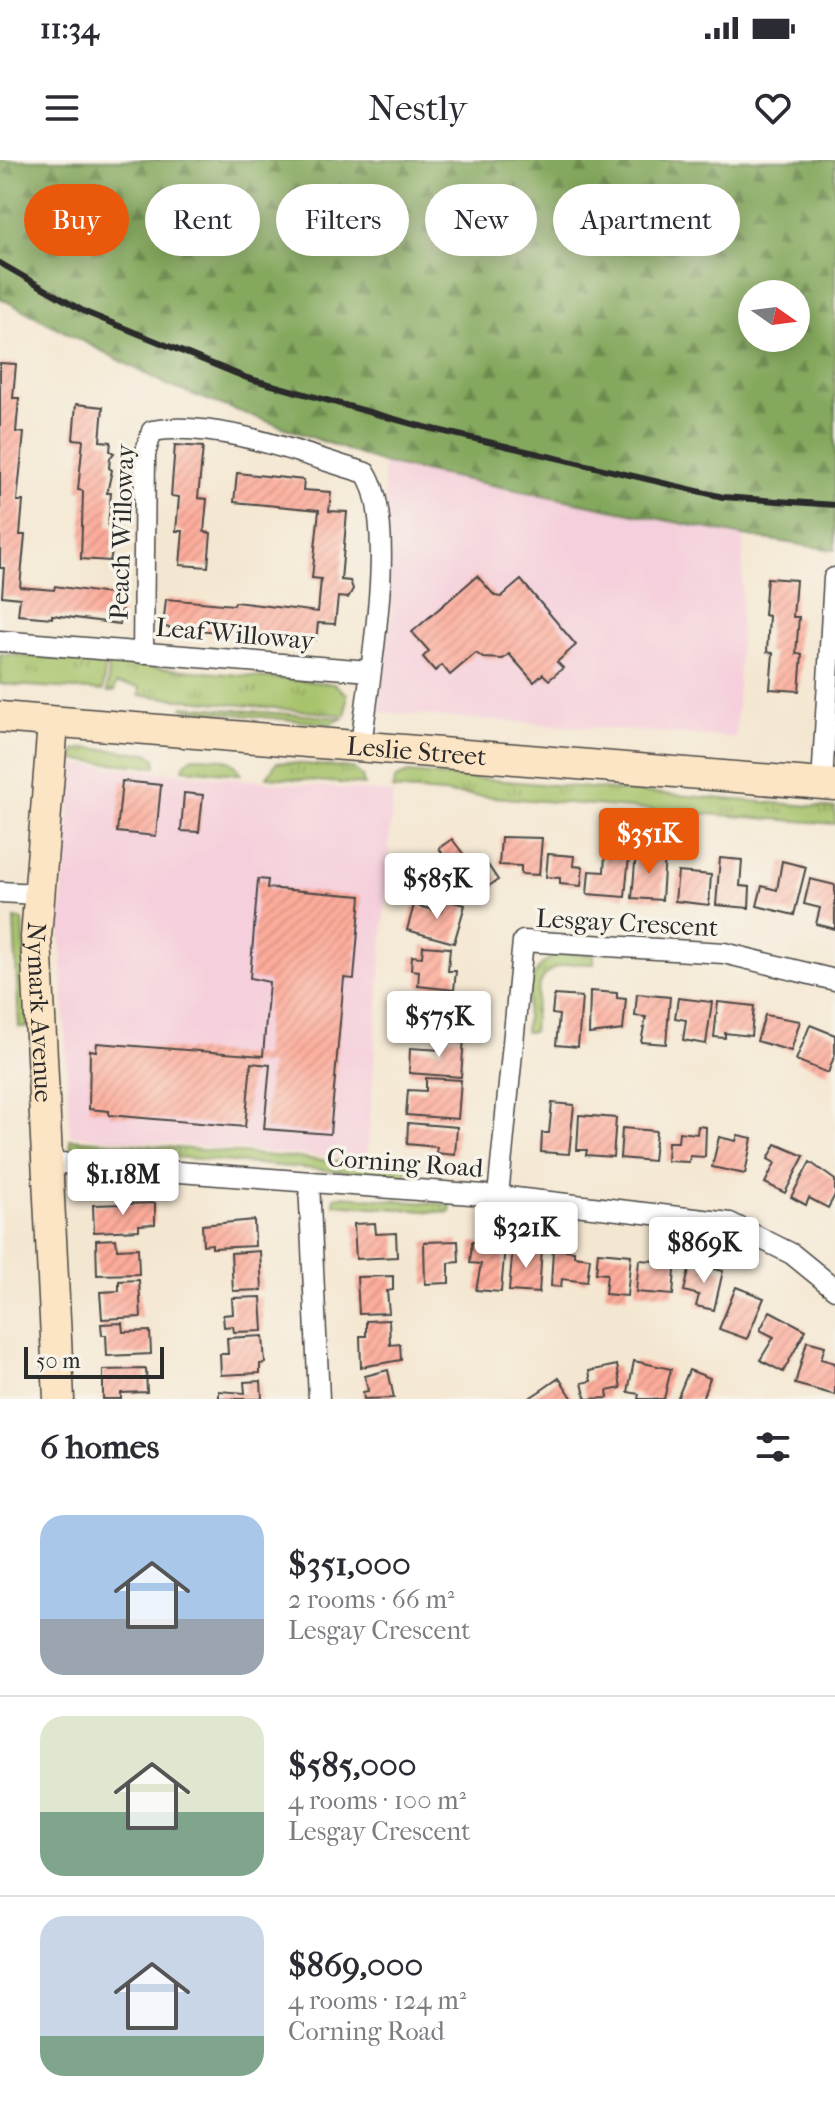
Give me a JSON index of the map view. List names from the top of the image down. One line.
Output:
{"streets":{"main road":["Leslie Street","Nymark Avenue"],"street":["Peach Willoway","Leaf Willoway","Lesgay Crescent","Corning Road"]},"crossings":[["Peach Willoway","Leaf Willoway"],["Peach Willoway","Leslie Street"],["Leslie Street","Nymark Avenue"],["Lesgay Crescent","Corning Road"],["Nymark Avenue","Corning Road"]],"scale_bar":"50 m","north":"right","page":{"status":"11:34","header":"Nestly","chip":["Buy","Rent","Filters","New","Apartment"],"price":["$351K","$585K","$575K","$1.18M","$321K","$869K"],"scale":"50 m","heading":"6 homes","list":[{"name":"$351,000","note":"2 rooms · 66 m² · Lesgay Crescent"},{"name":"$585,000","note":"4 rooms · 100 m² · Lesgay Crescent"},{"name":"$869,000","note":"4 rooms · 124 m² · Corning Road"}]}}
